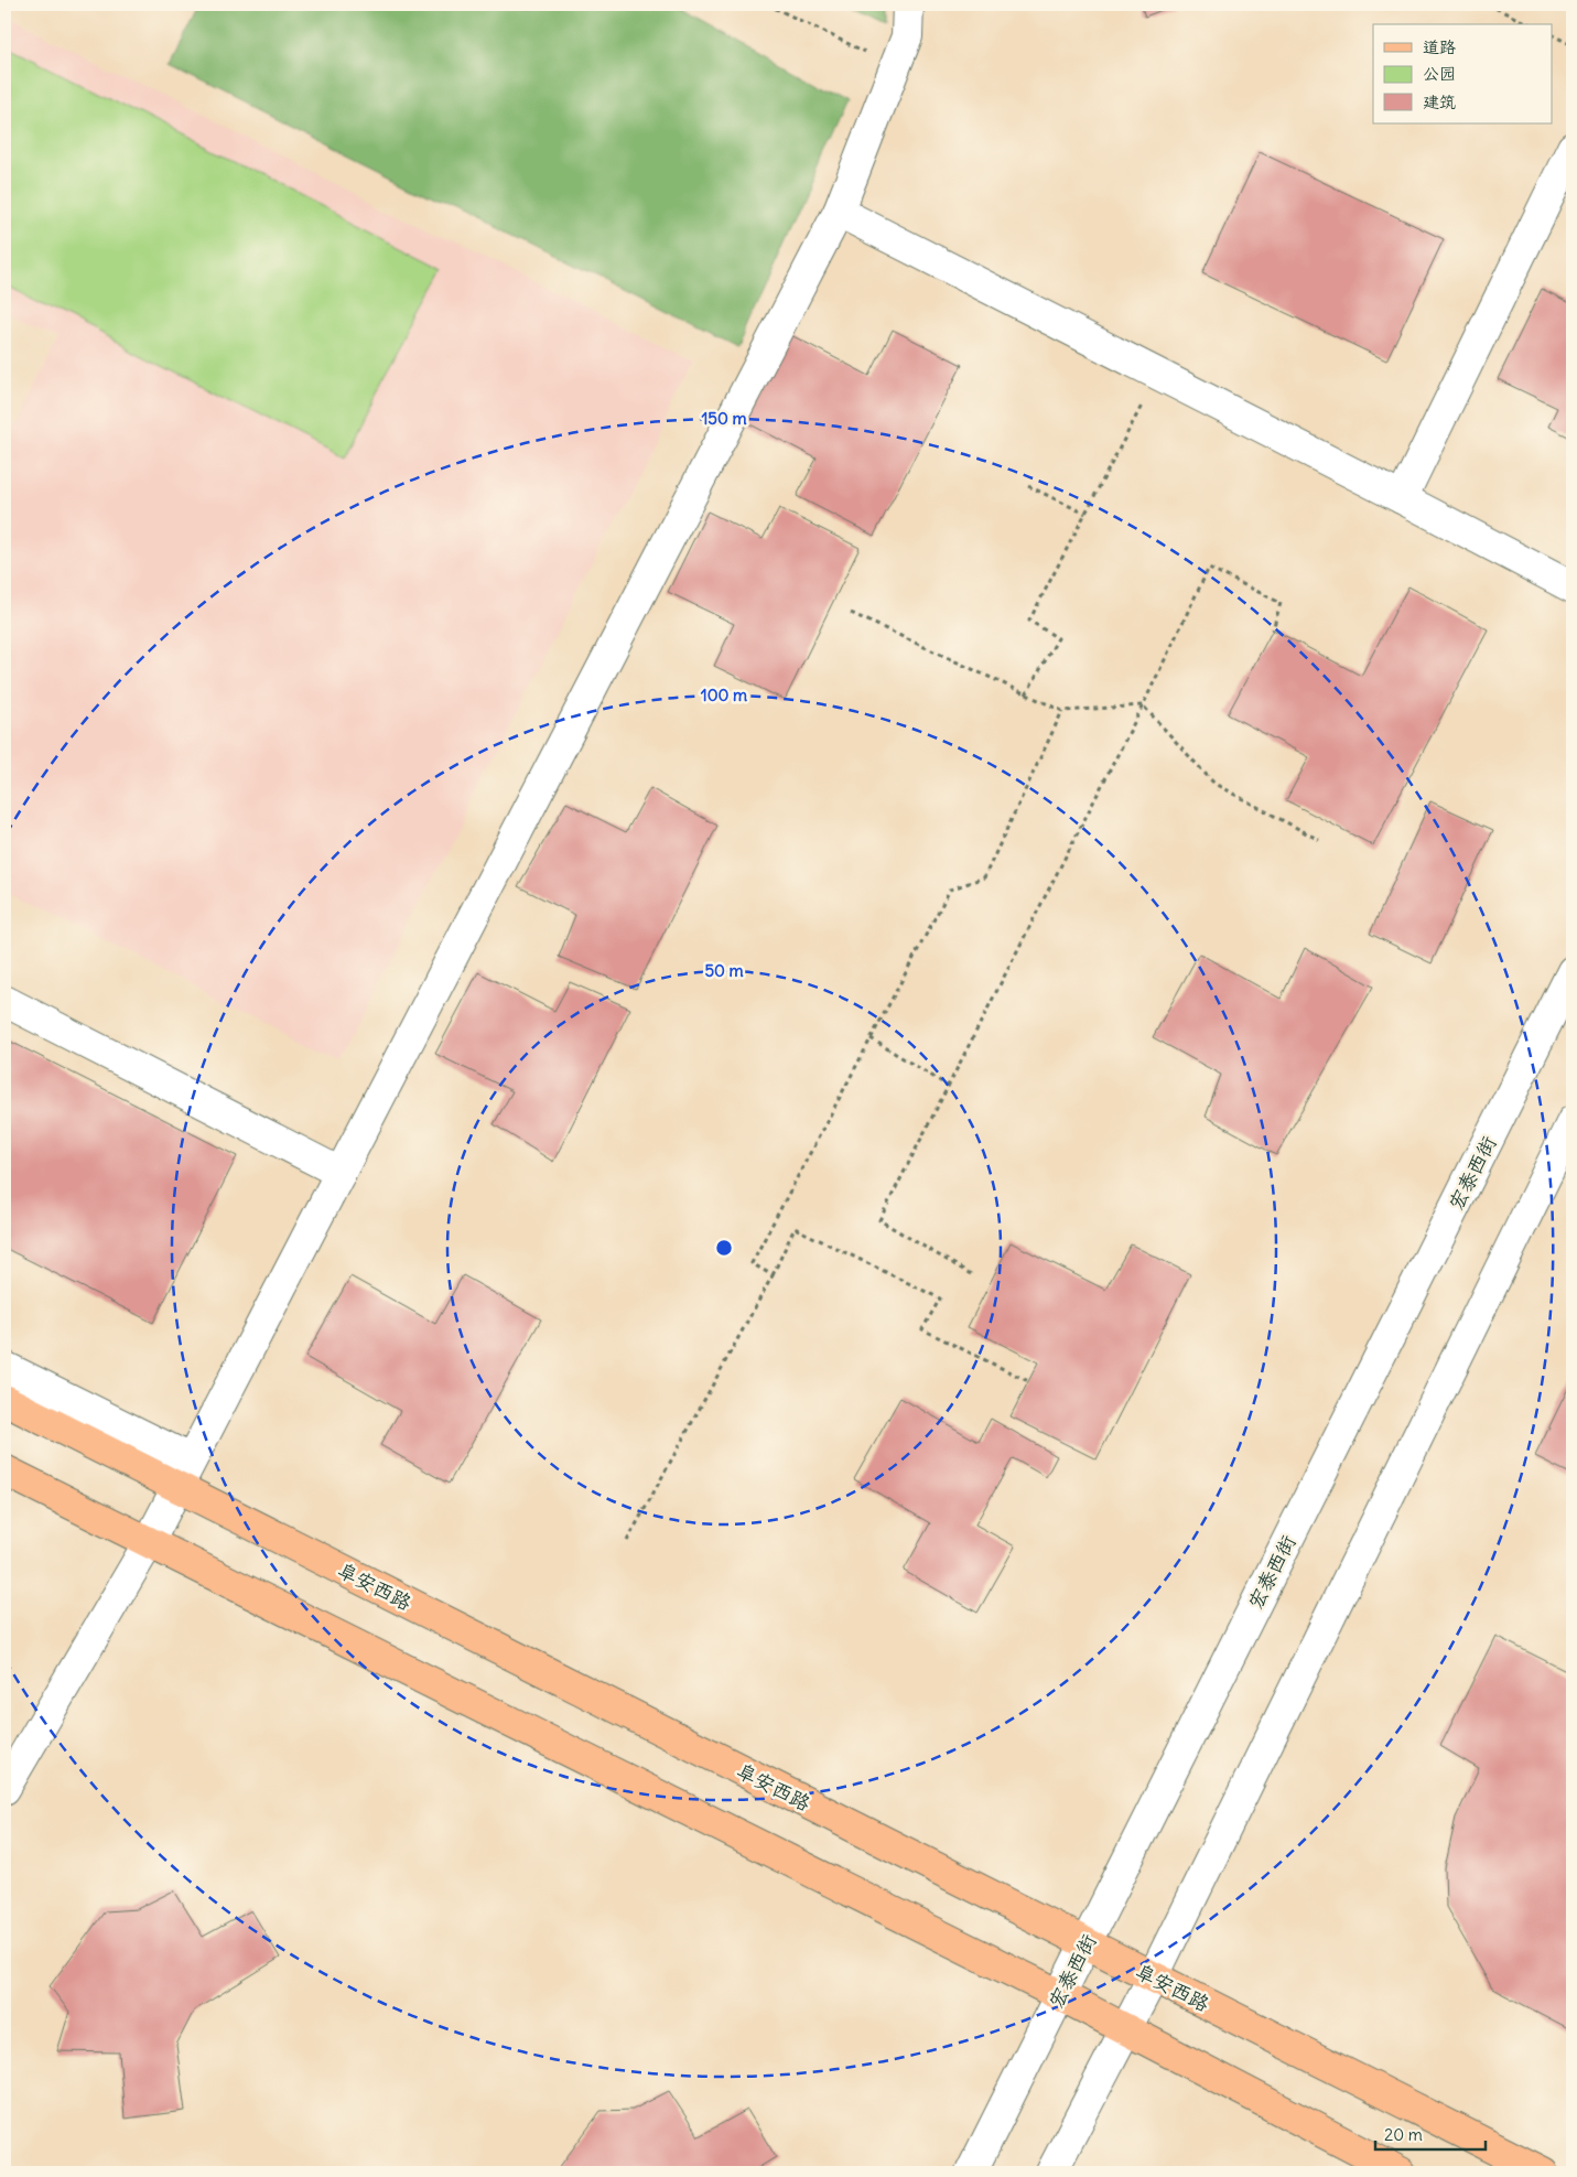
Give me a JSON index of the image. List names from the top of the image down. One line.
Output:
{"streets":{"main road":["阜安西路"],"street":["宏泰西街"]},"crossings":[["宏泰西街","阜安西路"]],"legend":["道路","公园","建筑"],"scale_bar":"20 m","rings":["150 m","100 m","50 m"]}
